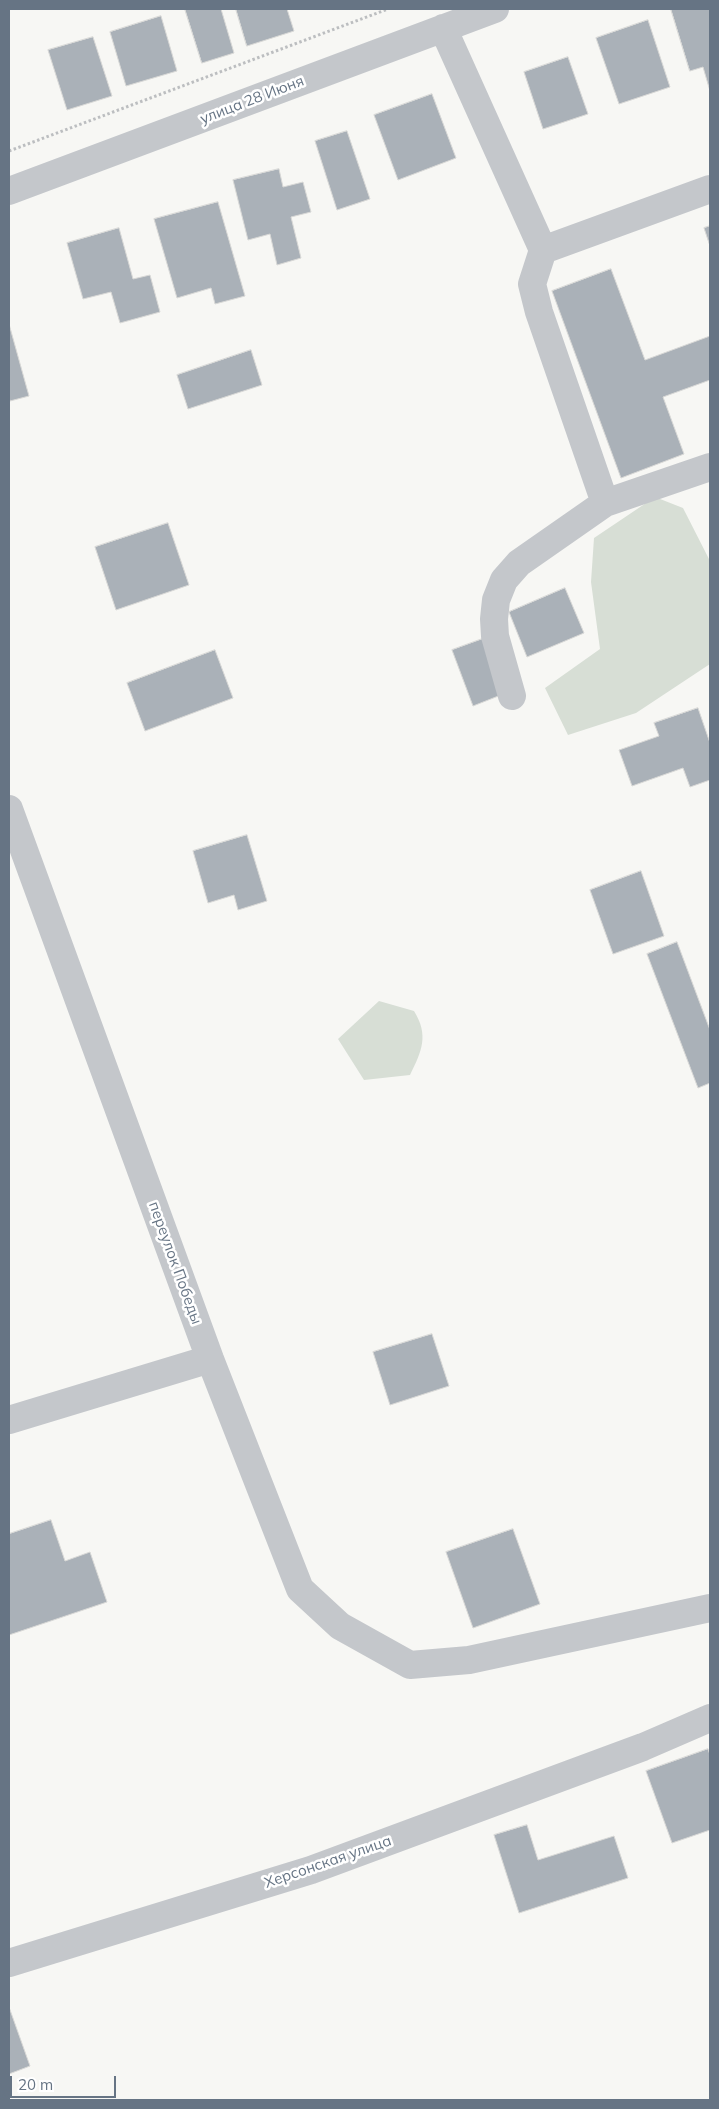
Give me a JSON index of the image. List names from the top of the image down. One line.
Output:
{"streets":{"street":["улица 28 Июня","переулок Победы","Херсонская улица"]},"scale_bar":"20 m"}
